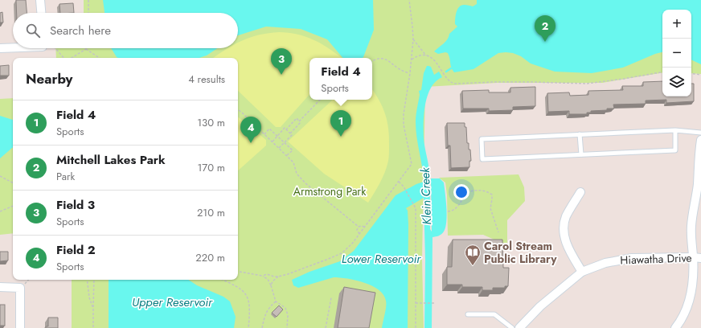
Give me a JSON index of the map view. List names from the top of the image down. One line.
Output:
{"streets":{"street":["Hiawatha Drive"]},"water":["Klein Creek","Lower Reservoir","Upper Reservoir"],"parks":["Armstrong Park"],"places":{"library":["Carol Stream Public Library"]},"page":{"map_buttons":["+","−"],"search":"Search here","pins":["2","3","1","4"],"popup":["Field 4","Sports"],"heading":["Nearby","4 results"],"list":[{"mark":"1","name":"Field 4","note":"Sports","value":"130 m"},{"mark":"2","name":"Mitchell Lakes Park","note":"Park","value":"170 m"},{"mark":"3","name":"Field 3","note":"Sports","value":"210 m"},{"mark":"4","name":"Field 2","note":"Sports","value":"220 m"}]}}
